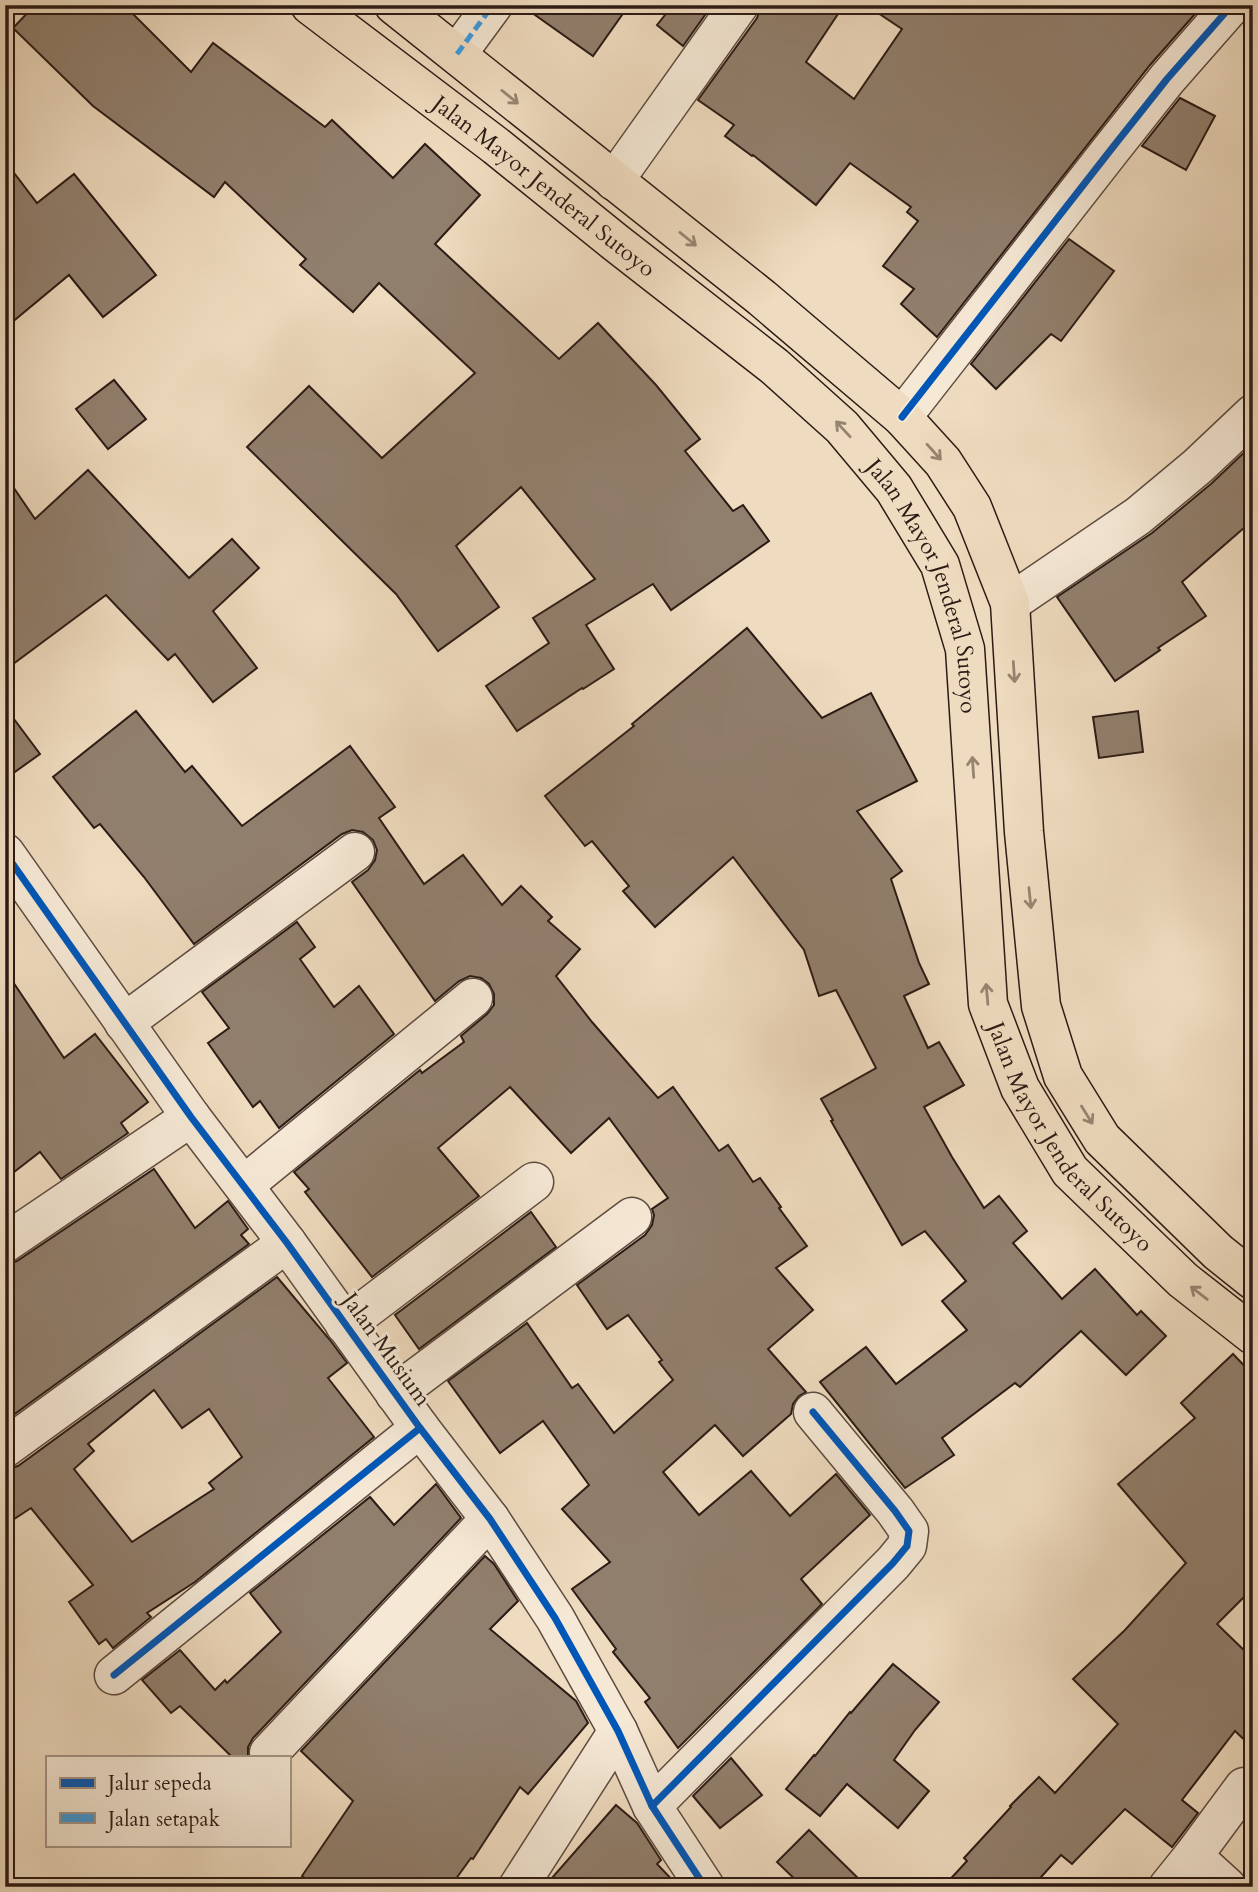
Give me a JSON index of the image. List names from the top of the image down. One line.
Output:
{"streets":{"main road":["Jalan Mayor Jenderal Sutoyo"],"street":["Jalan Musium"]},"legend":["Jalur sepeda","Jalan setapak"]}
